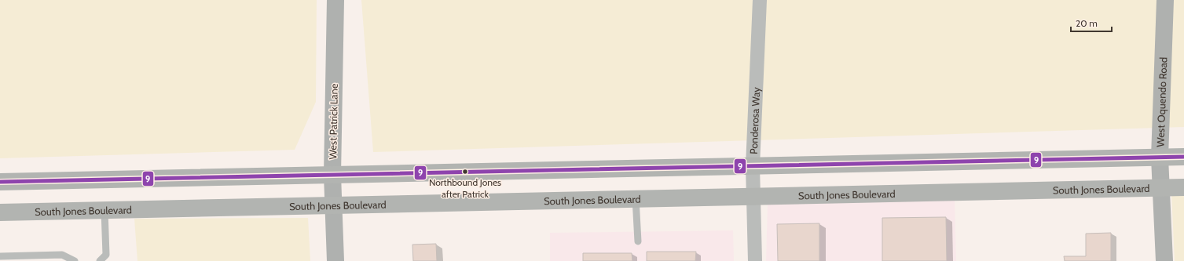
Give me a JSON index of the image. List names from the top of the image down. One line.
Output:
{"streets":{"main road":["South Jones Boulevard"],"street":["West Oquendo Road","Ponderosa Way","West Patrick Lane"]},"crossings":[["West Oquendo Road","South Jones Boulevard"],["Ponderosa Way","South Jones Boulevard"],["West Patrick Lane","South Jones Boulevard"]],"places":["Northbound Jones after Patrick"],"lines":["transit line 9"],"scale_bar":"20 m"}
